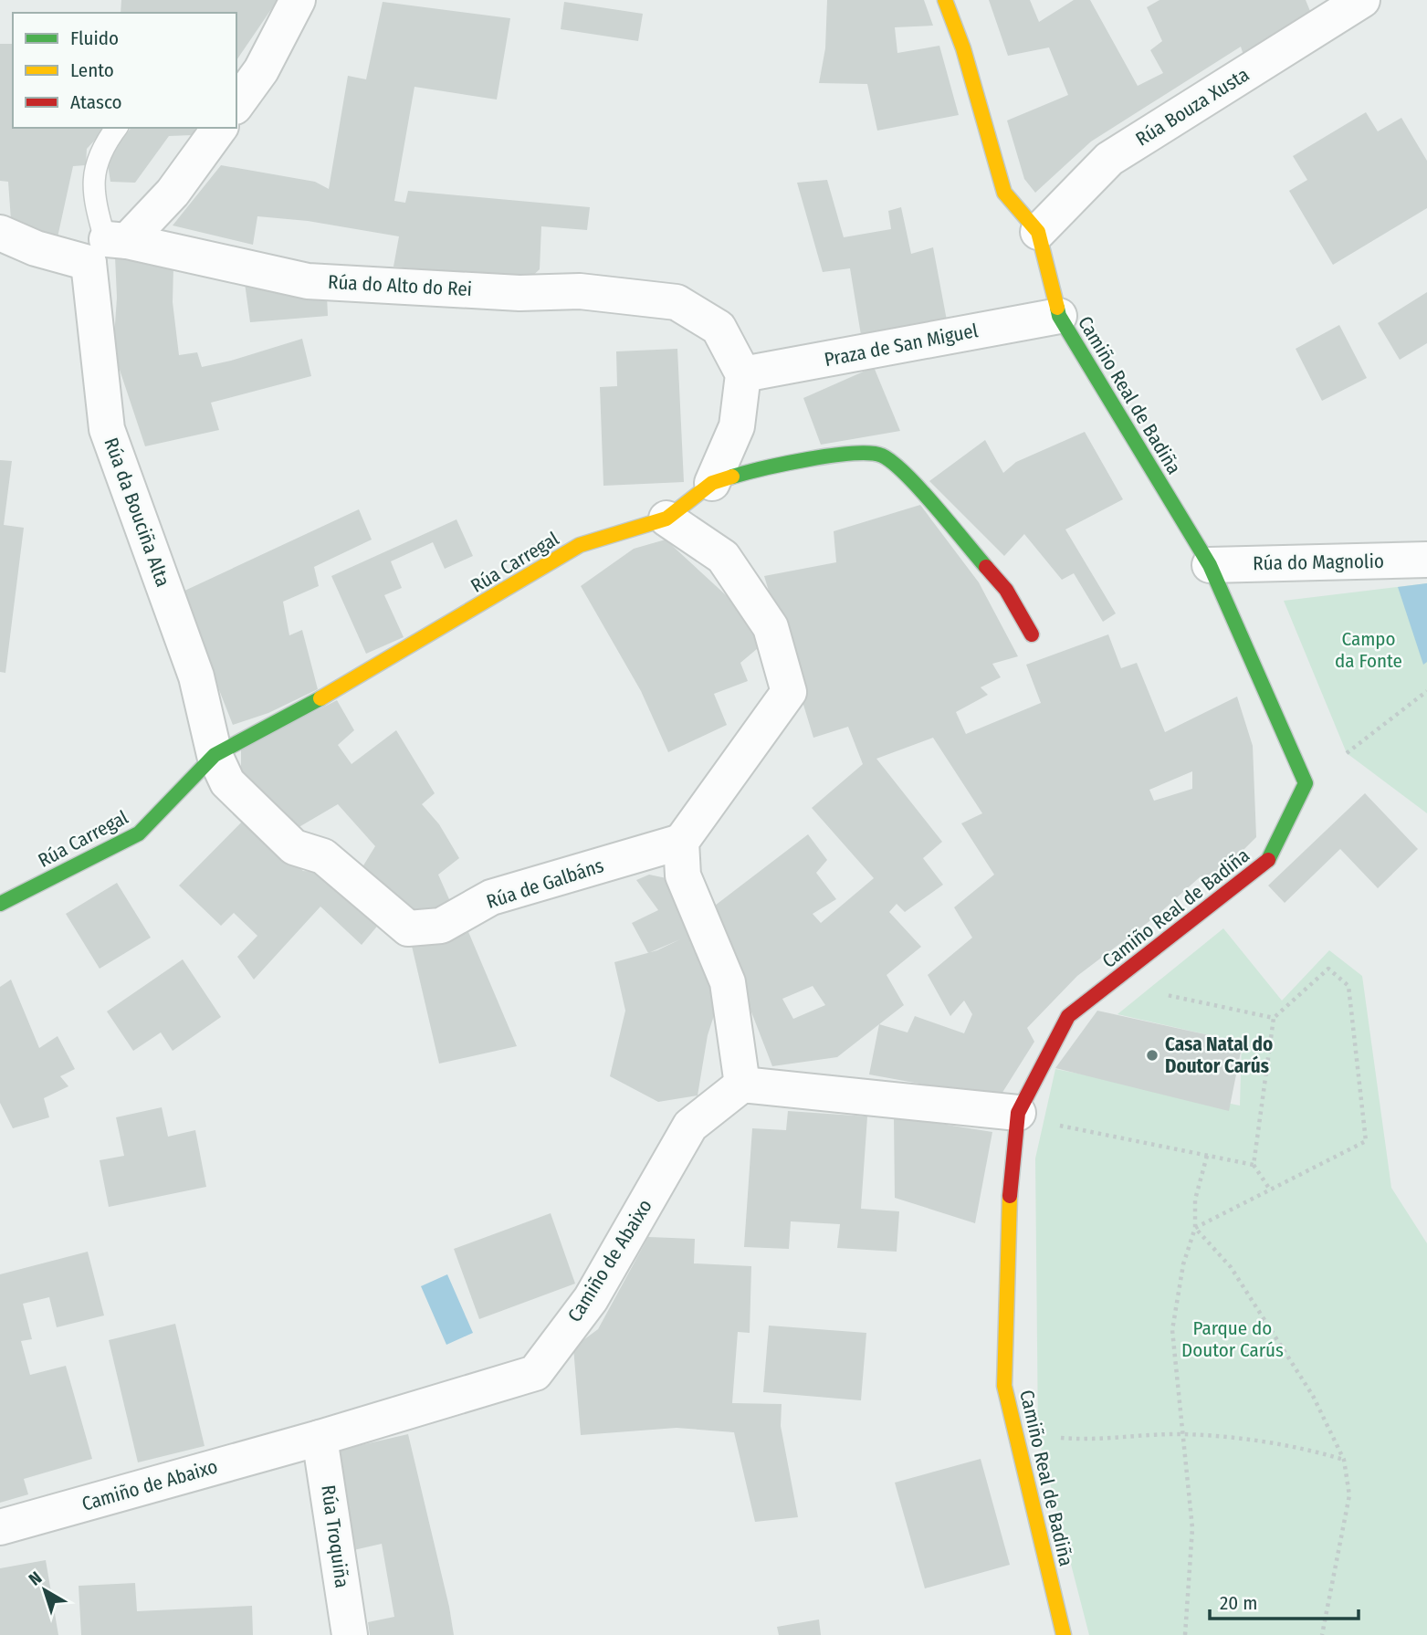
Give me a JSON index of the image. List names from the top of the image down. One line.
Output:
{"streets":{"street":["Rúa Bouza Xusta","Rúa do Alto do Rei","Praza de San Miguel","Camiño Real de Badiña","Rúa da Bouciña Alta","Rúa Carregal","Rúa do Magnolio","Rúa de Galbáns","Camiño de Abaixo","Rúa Troquiña"]},"crossings":[["Rúa Bouza Xusta","Camiño Real de Badiña"],["Rúa do Alto do Rei","Praza de San Miguel"],["Rúa do Alto do Rei","Rúa da Bouciña Alta"],["Praza de San Miguel","Camiño Real de Badiña"],["Camiño Real de Badiña","Rúa do Magnolio"],["Rúa da Bouciña Alta","Rúa Carregal"],["Rúa da Bouciña Alta","Rúa de Galbáns"],["Rúa Carregal","Rúa de Galbáns"],["Camiño de Abaixo","Rúa Troquiña"]],"parks":["Campo da Fonte","Parque do Doutor Carús"],"places":["Casa Natal do Doutor Carús"],"legend":["Fluido","Lento","Atasco"],"scale_bar":"20 m","north":"top left"}
